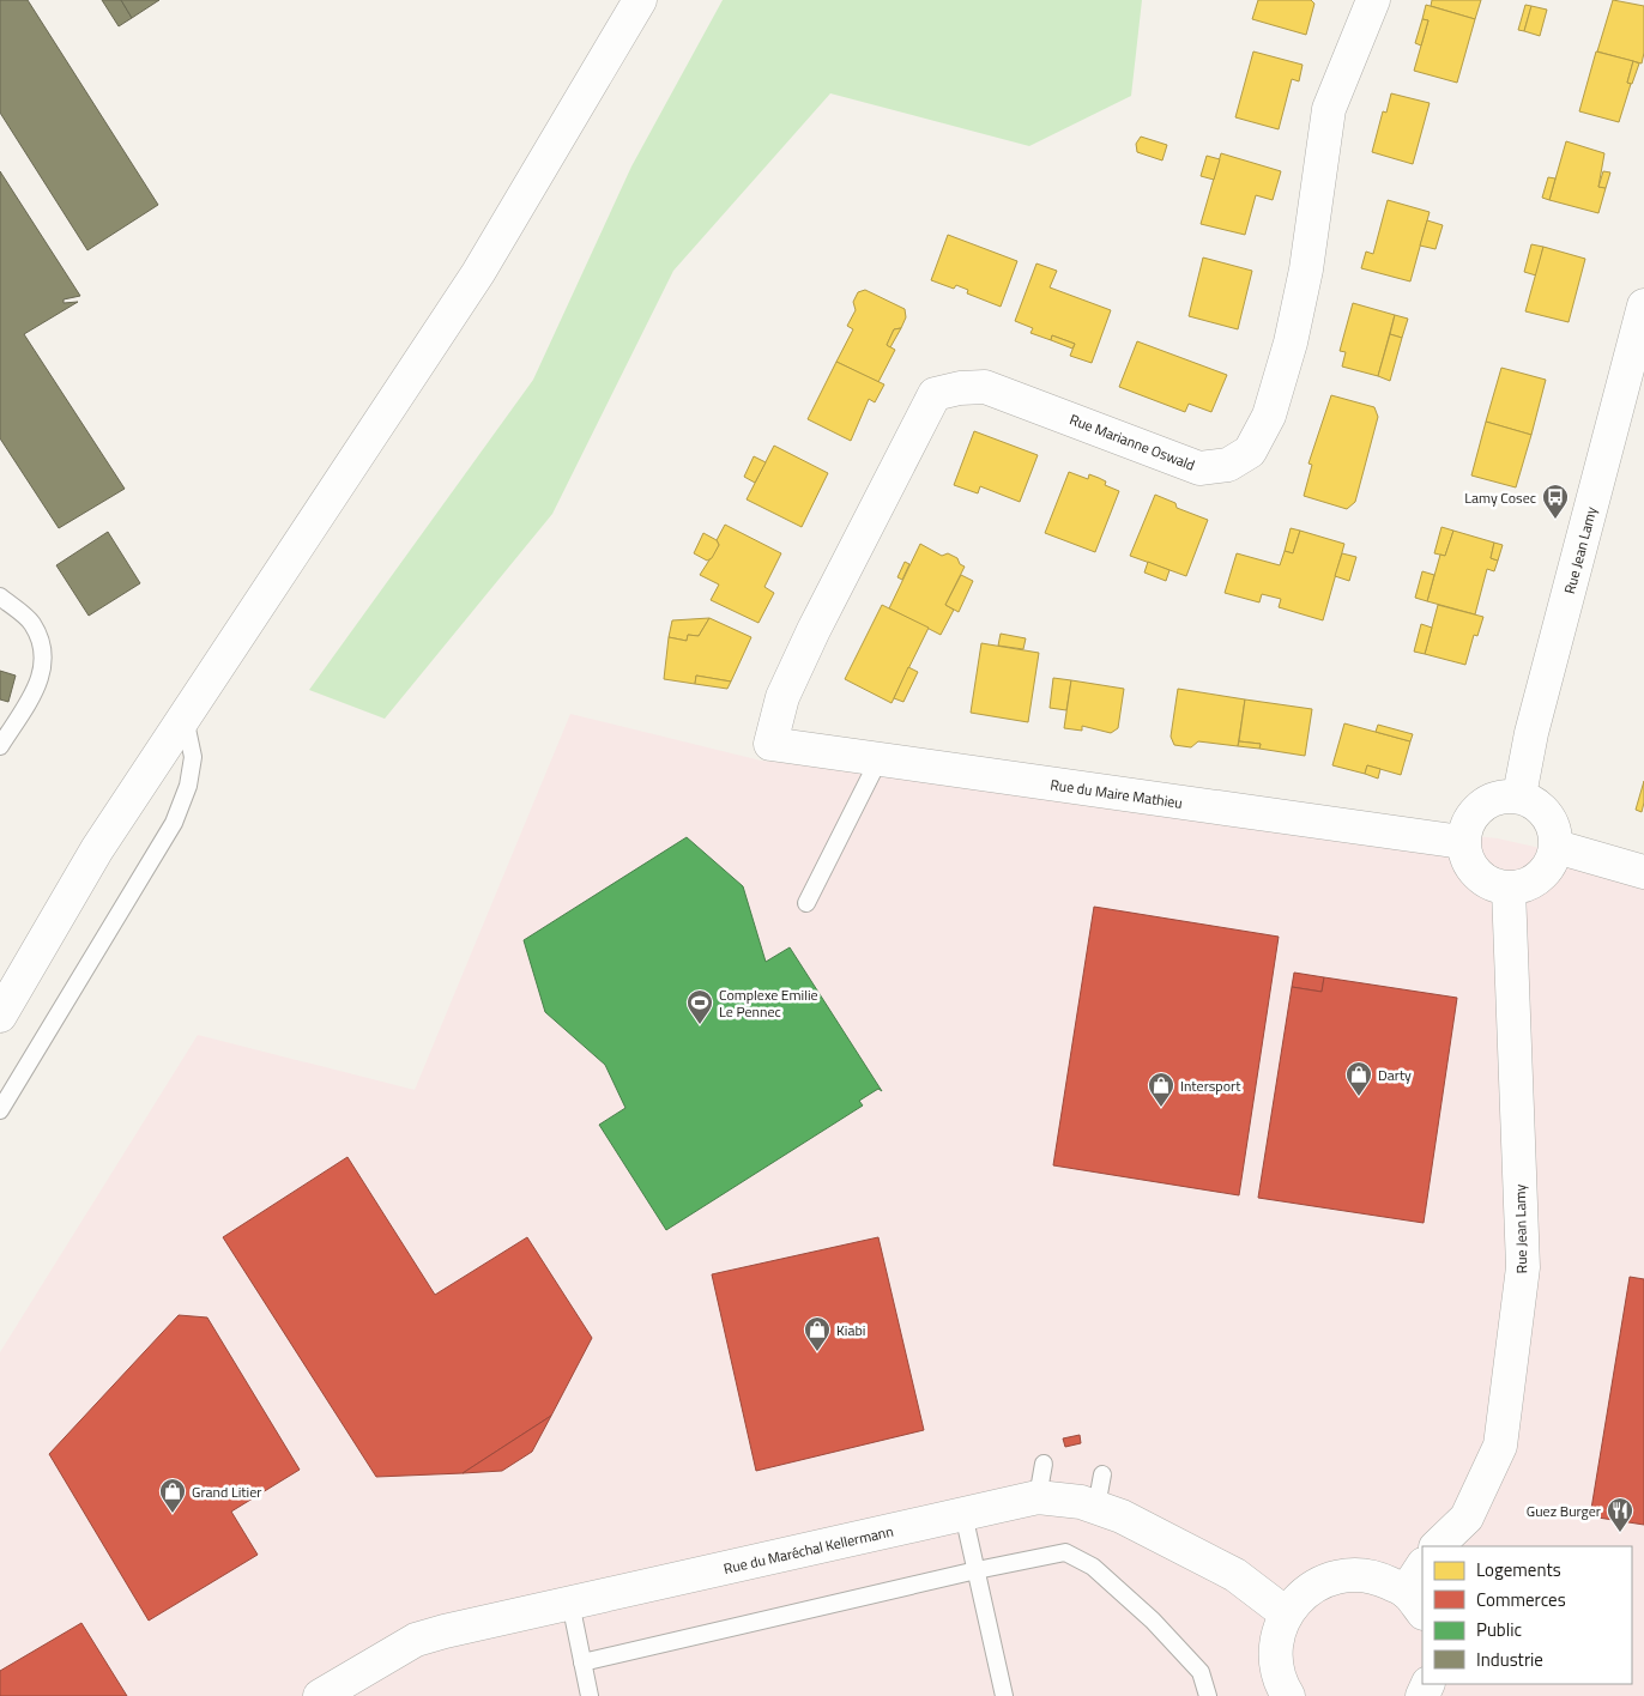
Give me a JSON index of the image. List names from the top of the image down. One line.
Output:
{"streets":{"street":["Rue Marianne Oswald","Rue Jean Lamy","Rue du Maire Mathieu","Rue du Maréchal Kellermann"]},"crossings":[["Rue Marianne Oswald","Rue du Maire Mathieu"],["Rue Jean Lamy","Rue du Maire Mathieu"]],"places":{"bus stop":["Lamy Cosec"],"sports":["Complexe Emilie Le Pennec"],"shop":["Darty","Intersport","Kiabi","Grand Litier"],"restaurant":["Guez Burger"]},"legend":["Logements","Commerces","Public","Industrie"]}
